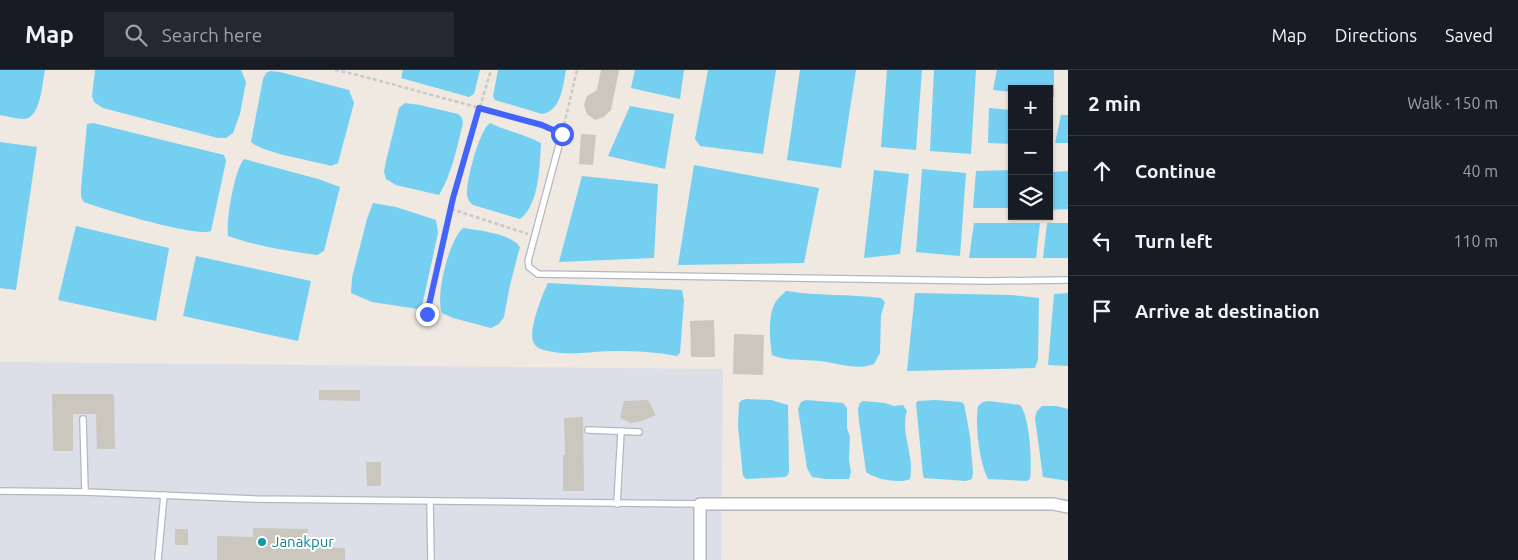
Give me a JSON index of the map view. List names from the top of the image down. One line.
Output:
{"places":["Janakpur"],"page":{"header":"Map","search":"Search here","nav":["Map","Directions","Saved"],"heading":["2 min","Walk · 150 m"],"map_buttons":["+","−"],"list":[["Continue","40 m"],["Turn left","110 m"],"Arrive at destination"]}}
